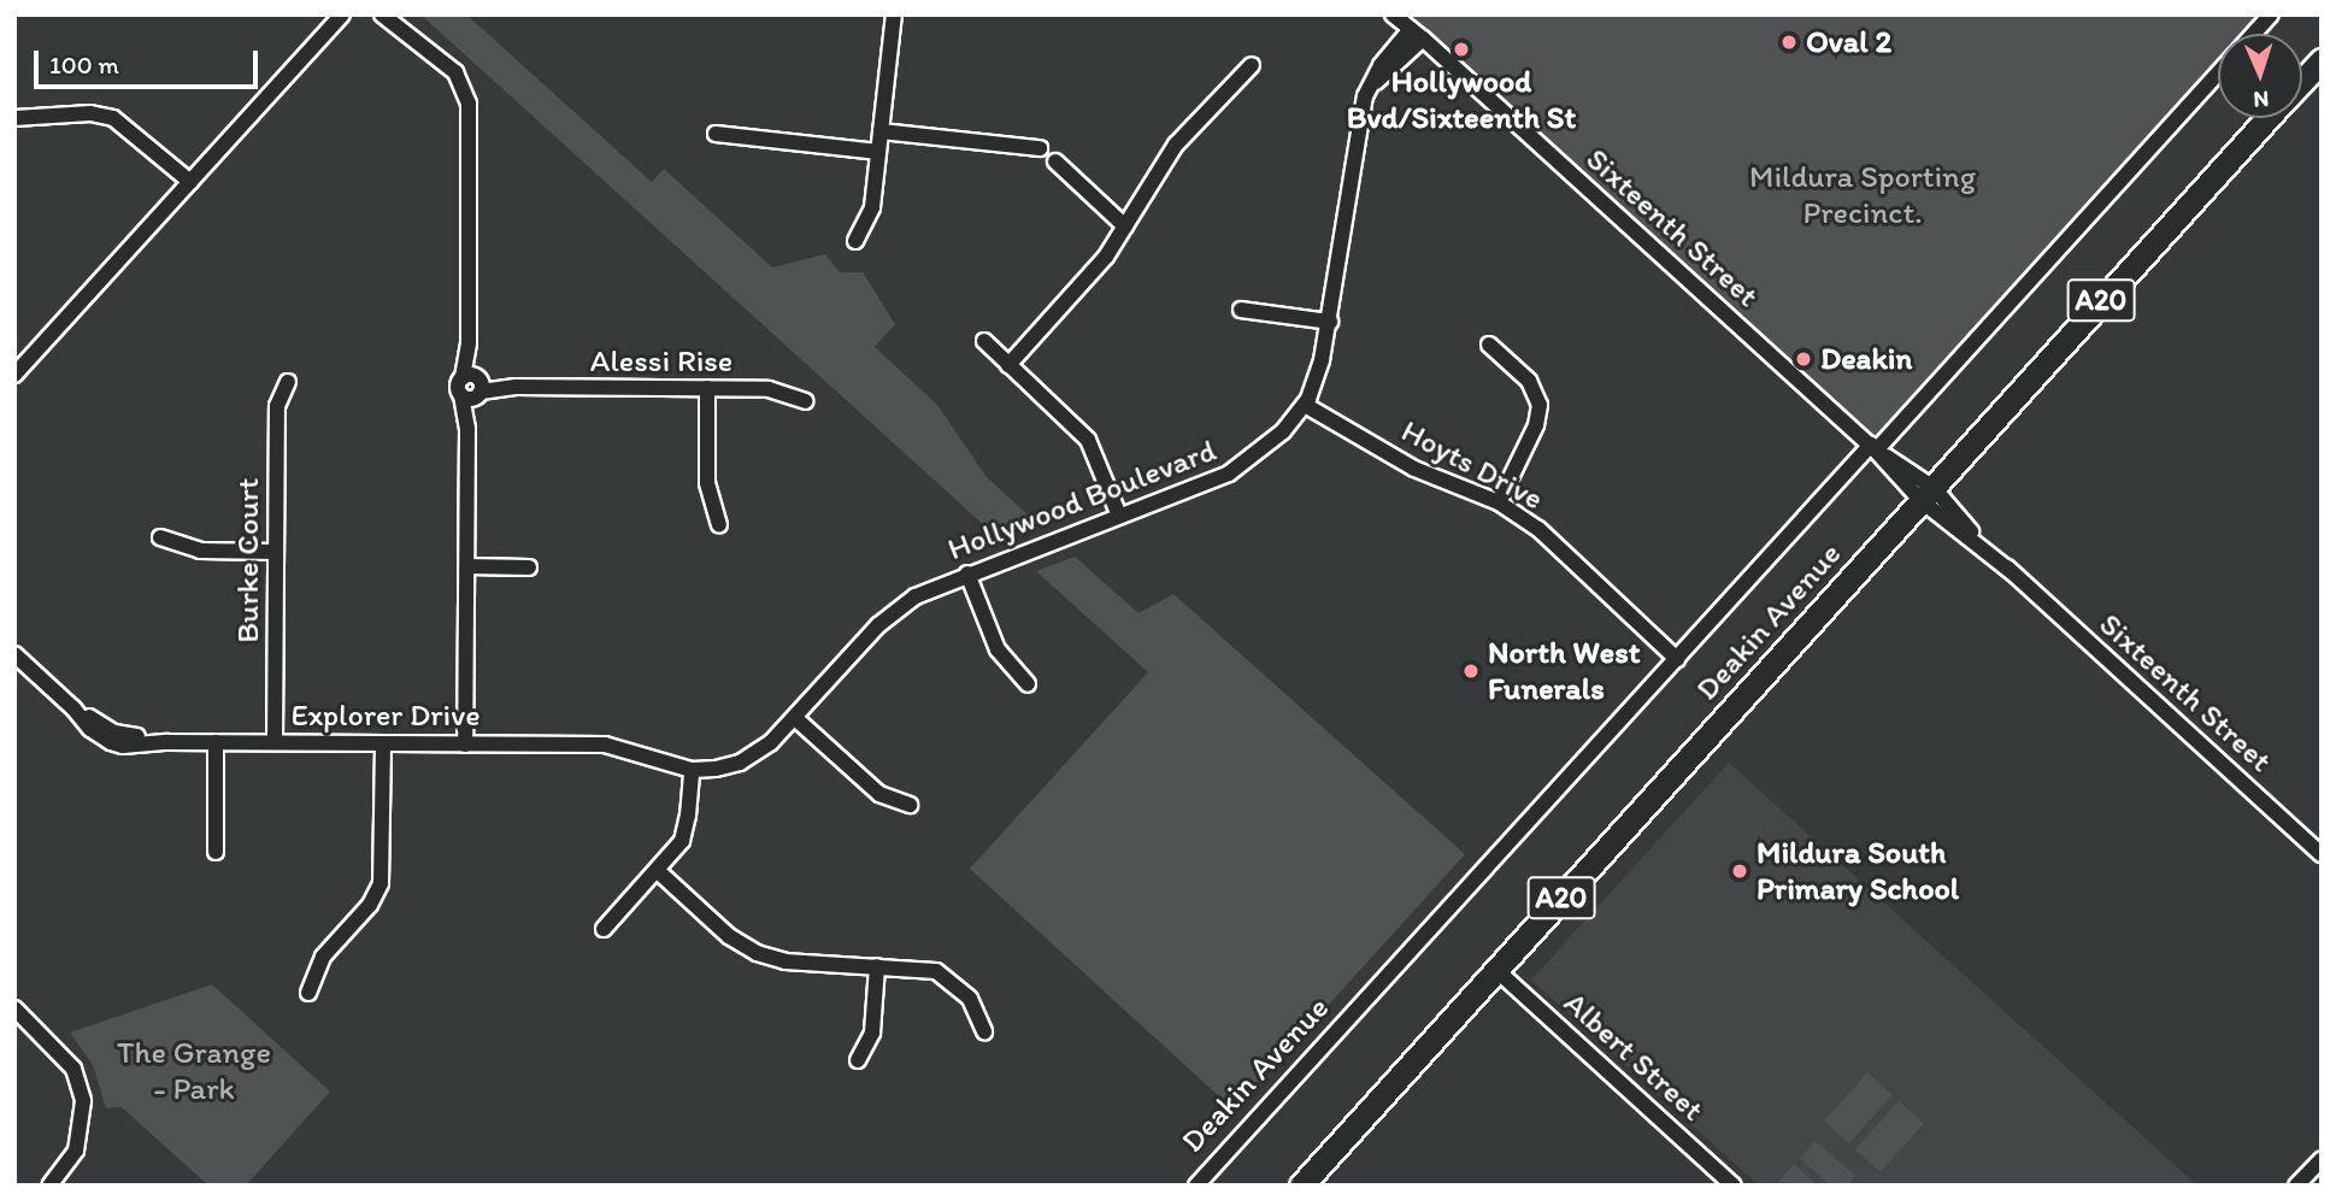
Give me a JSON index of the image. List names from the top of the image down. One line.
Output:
{"streets":{"highway":["A20","Deakin Avenue"],"street":["Sixteenth Street","Alessi Rise","Hoyts Drive","Hollywood Boulevard","Burke Court","Explorer Drive","Albert Street"]},"crossings":[["Sixteenth Street","Hollywood Boulevard"],["Sixteenth Street","Deakin Avenue"],["Hoyts Drive","Hollywood Boulevard"],["Hoyts Drive","Deakin Avenue"],["Hollywood Boulevard","Explorer Drive"],["Burke Court","Explorer Drive"],["Deakin Avenue","Albert Street"]],"parks":["Mildura Sporting Precinct.","The Grange - Park"],"places":["Oval 2","Hollywood Bvd/Sixteenth St","Deakin","North West Funerals","Mildura South Primary School"],"scale_bar":"100 m","north":"bottom"}
